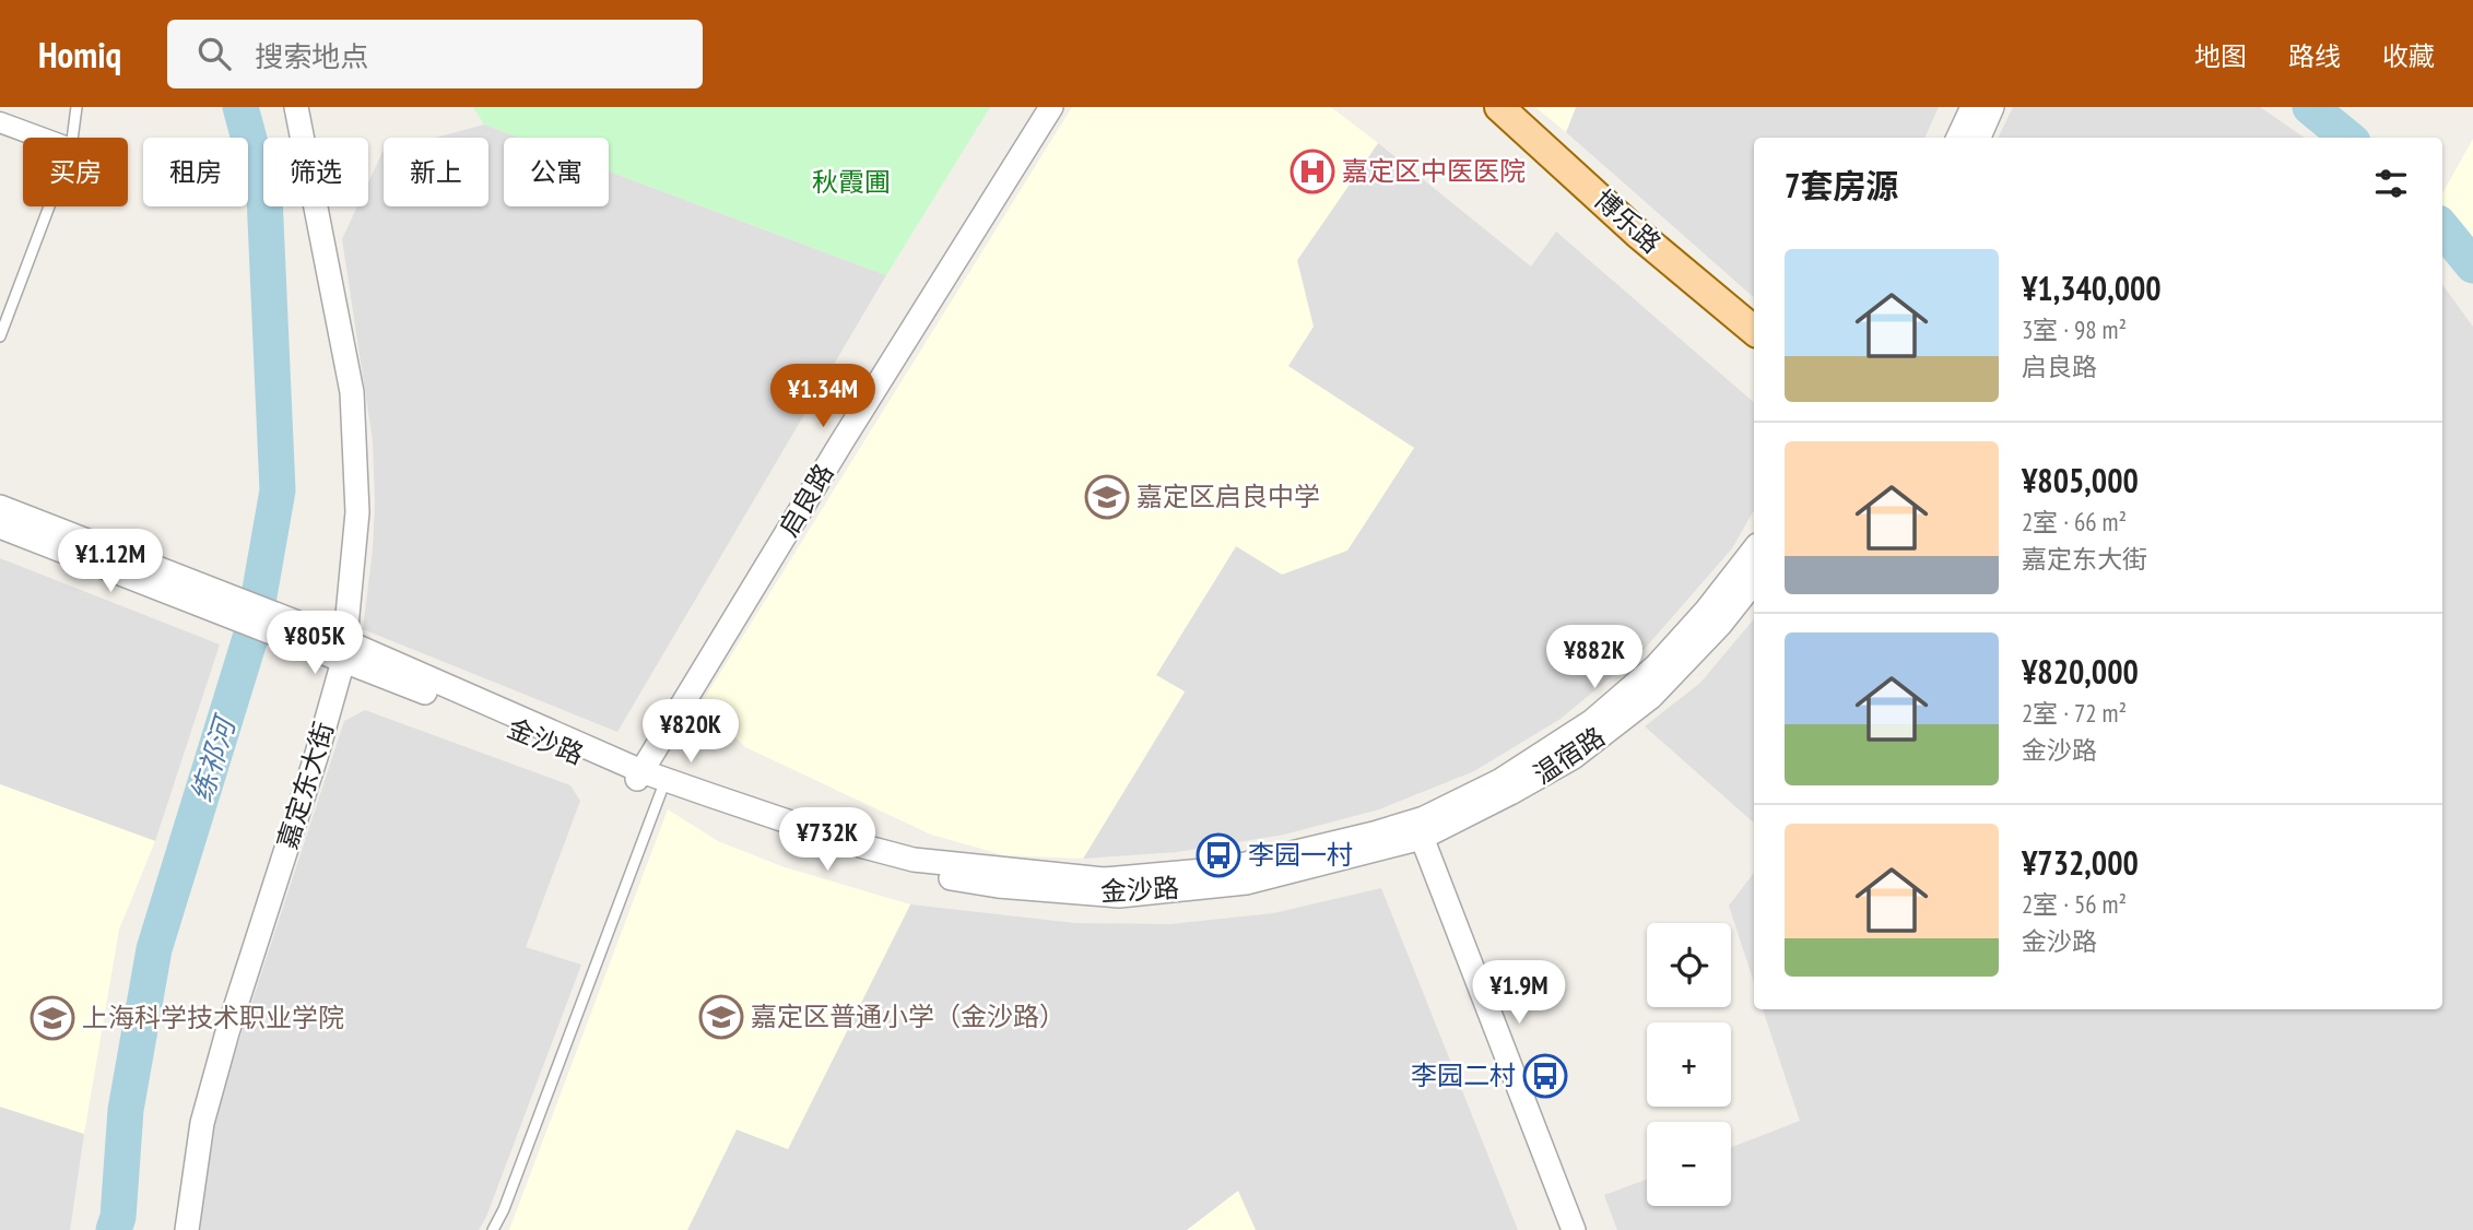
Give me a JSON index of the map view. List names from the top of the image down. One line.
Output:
{"streets":{"main road":["博乐路"],"street":["启良路","金沙路","温宿路","嘉定东大街"]},"crossings":[["启良路","金沙路"],["金沙路","温宿路"],["金沙路","嘉定东大街"]],"water":["练祁河"],"parks":["秋霞圃"],"places":{"hospital":["嘉定区中医医院"],"school or university":["嘉定区启良中学","嘉定区普通小学（金沙路）","上海科学技术职业学院"],"bus stop":["李园一村","李园二村"]},"page":{"header":"Homiq","search":"搜索地点","nav":["地图","路线","收藏"],"chip":["买房","租房","筛选","新上","公寓"],"heading":"7套房源","list":[{"name":"¥1,340,000","note":"3室 · 98 m² · 启良路"},{"name":"¥805,000","note":"2室 · 66 m² · 嘉定东大街"},{"name":"¥820,000","note":"2室 · 72 m² · 金沙路"},{"name":"¥732,000","note":"2室 · 56 m² · 金沙路"}],"price":["¥1.34M","¥1.12M","¥805K","¥882K","¥820K","¥732K","¥1.9M"],"map_buttons":["+","−"]}}
